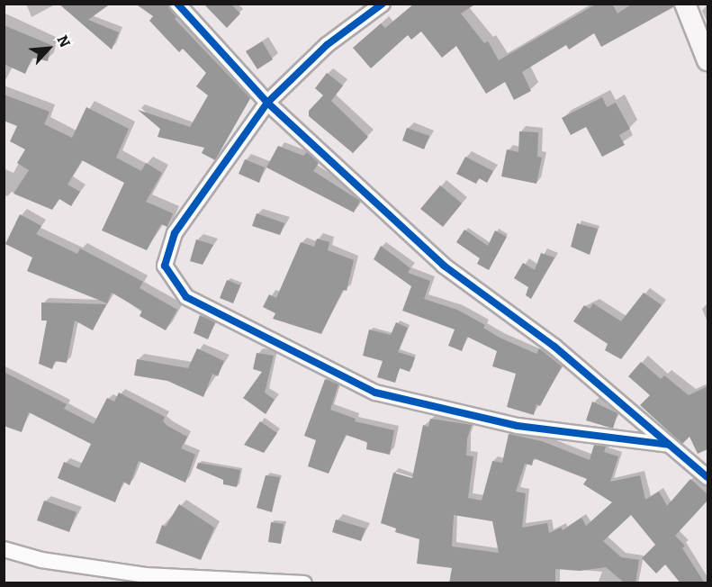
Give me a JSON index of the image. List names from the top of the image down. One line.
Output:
{"north":"top right"}
